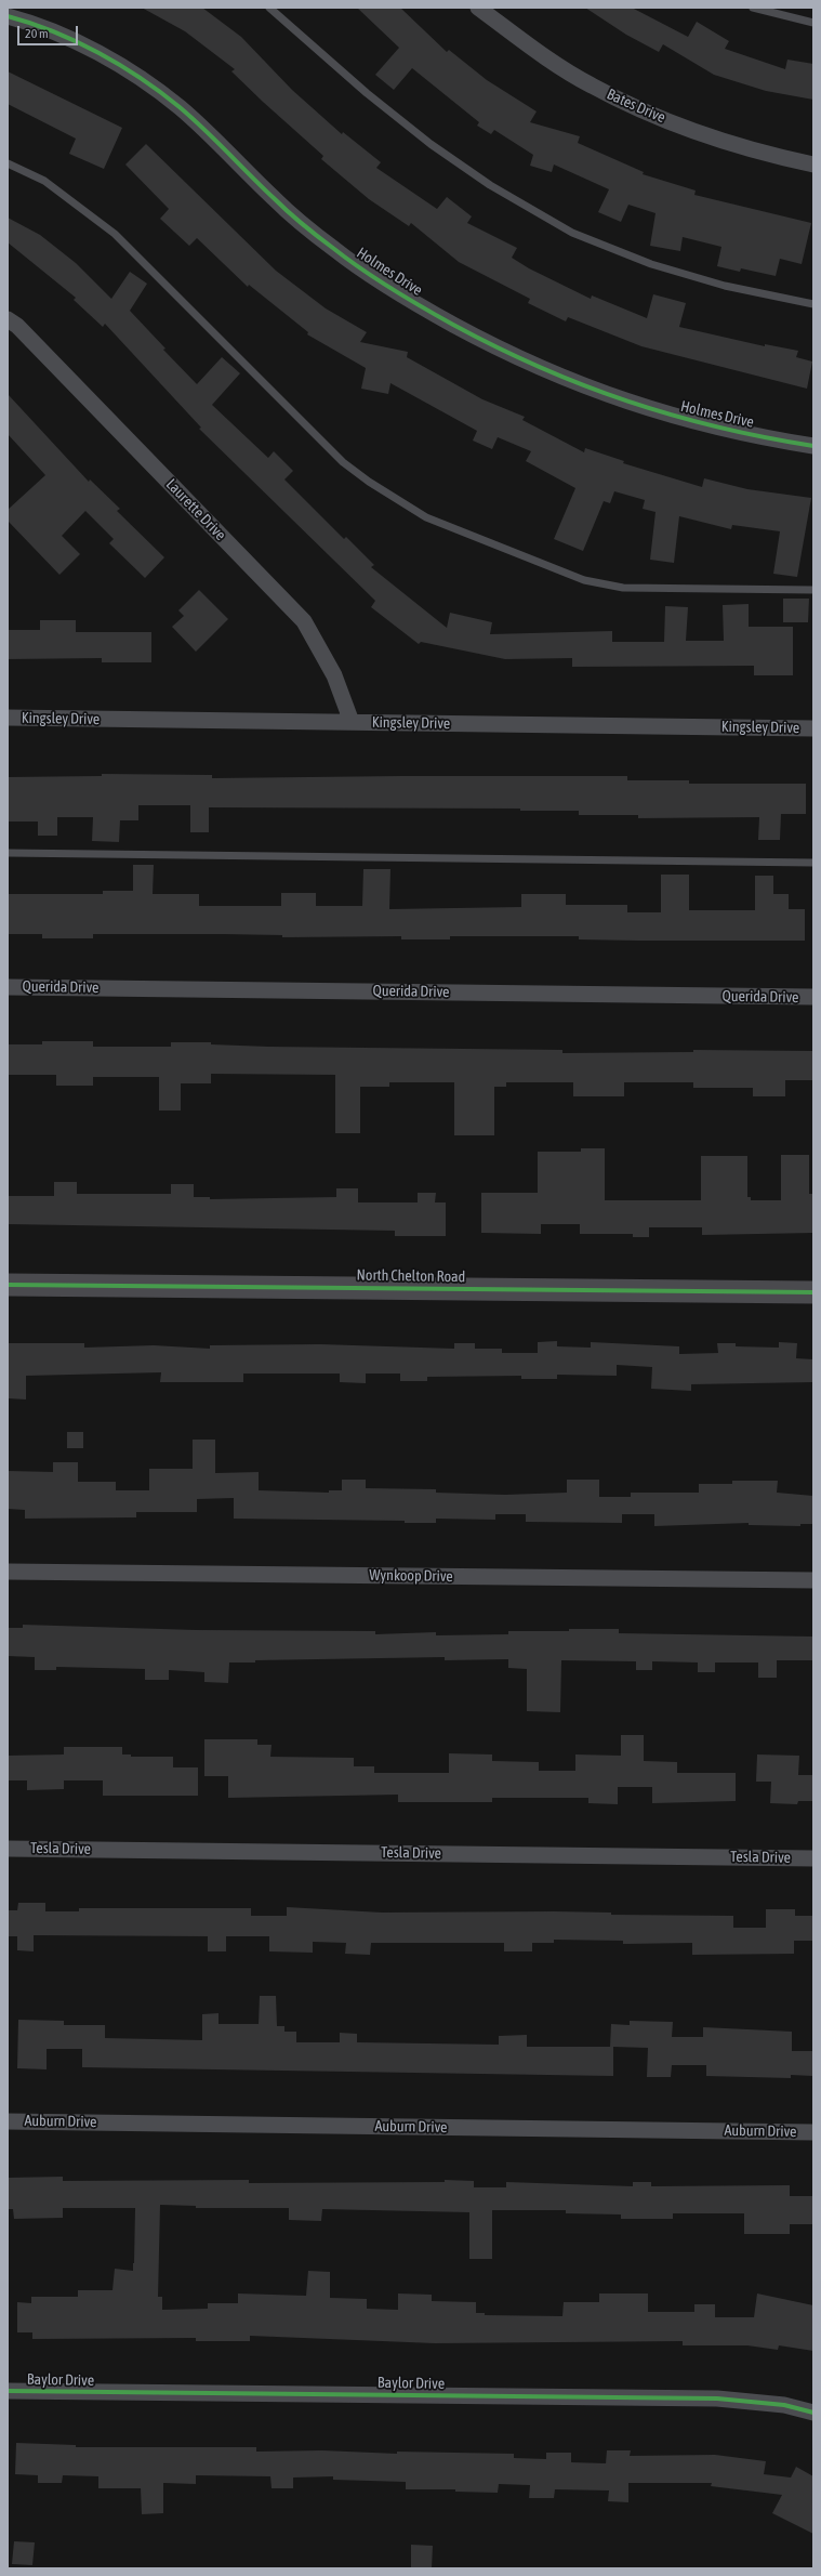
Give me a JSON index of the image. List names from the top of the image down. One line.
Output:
{"streets":{"main road":["North Chelton Road"],"street":["Bates Drive","Holmes Drive","Laurette Drive","Kingsley Drive","Querida Drive","Wynkoop Drive","Tesla Drive","Auburn Drive","Baylor Drive"]},"crossings":[["Laurette Drive","Kingsley Drive"]],"scale_bar":"20 m"}
